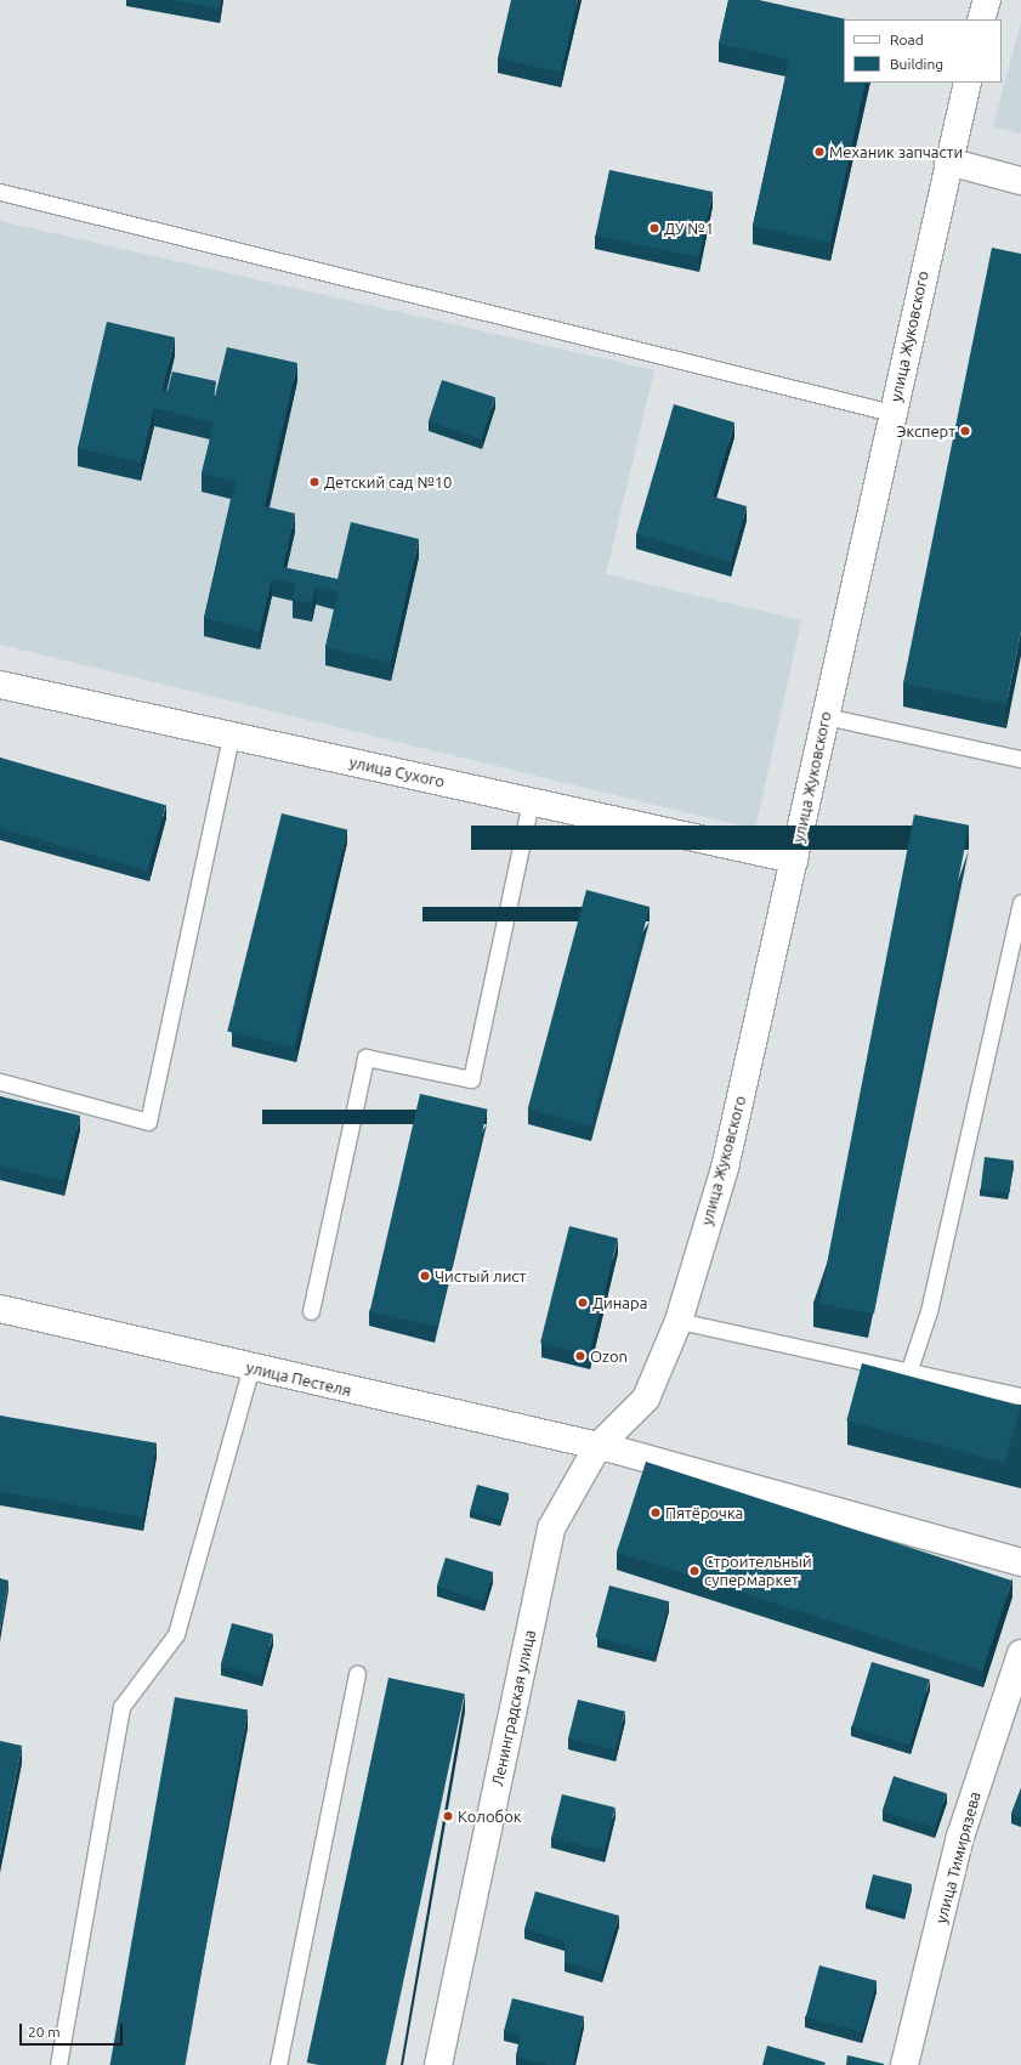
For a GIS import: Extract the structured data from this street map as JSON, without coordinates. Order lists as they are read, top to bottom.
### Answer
{
  "streets": {
    "street": [
      "улица Жуковского",
      "улица Сухого",
      "улица Пестеля",
      "Ленинградская улица",
      "улица Тимирязева"
    ]
  },
  "crossings": [
    ["улица Жуковского", "улица Сухого"],
    ["улица Жуковского", "улица Пестеля"],
    ["улица Жуковского", "Ленинградская улица"],
    ["улица Пестеля", "Ленинградская улица"]
  ],
  "places": [
    "Механик запчасти",
    "ДУ №1",
    "Эксперт",
    "Детский сад №10",
    "Чистый лист",
    "Динара",
    "Ozon",
    "Пятёрочка",
    "Строительный супермаркет",
    "Колобок"
  ],
  "legend": ["Road", "Building"],
  "scale_bar": "20 m"
}
